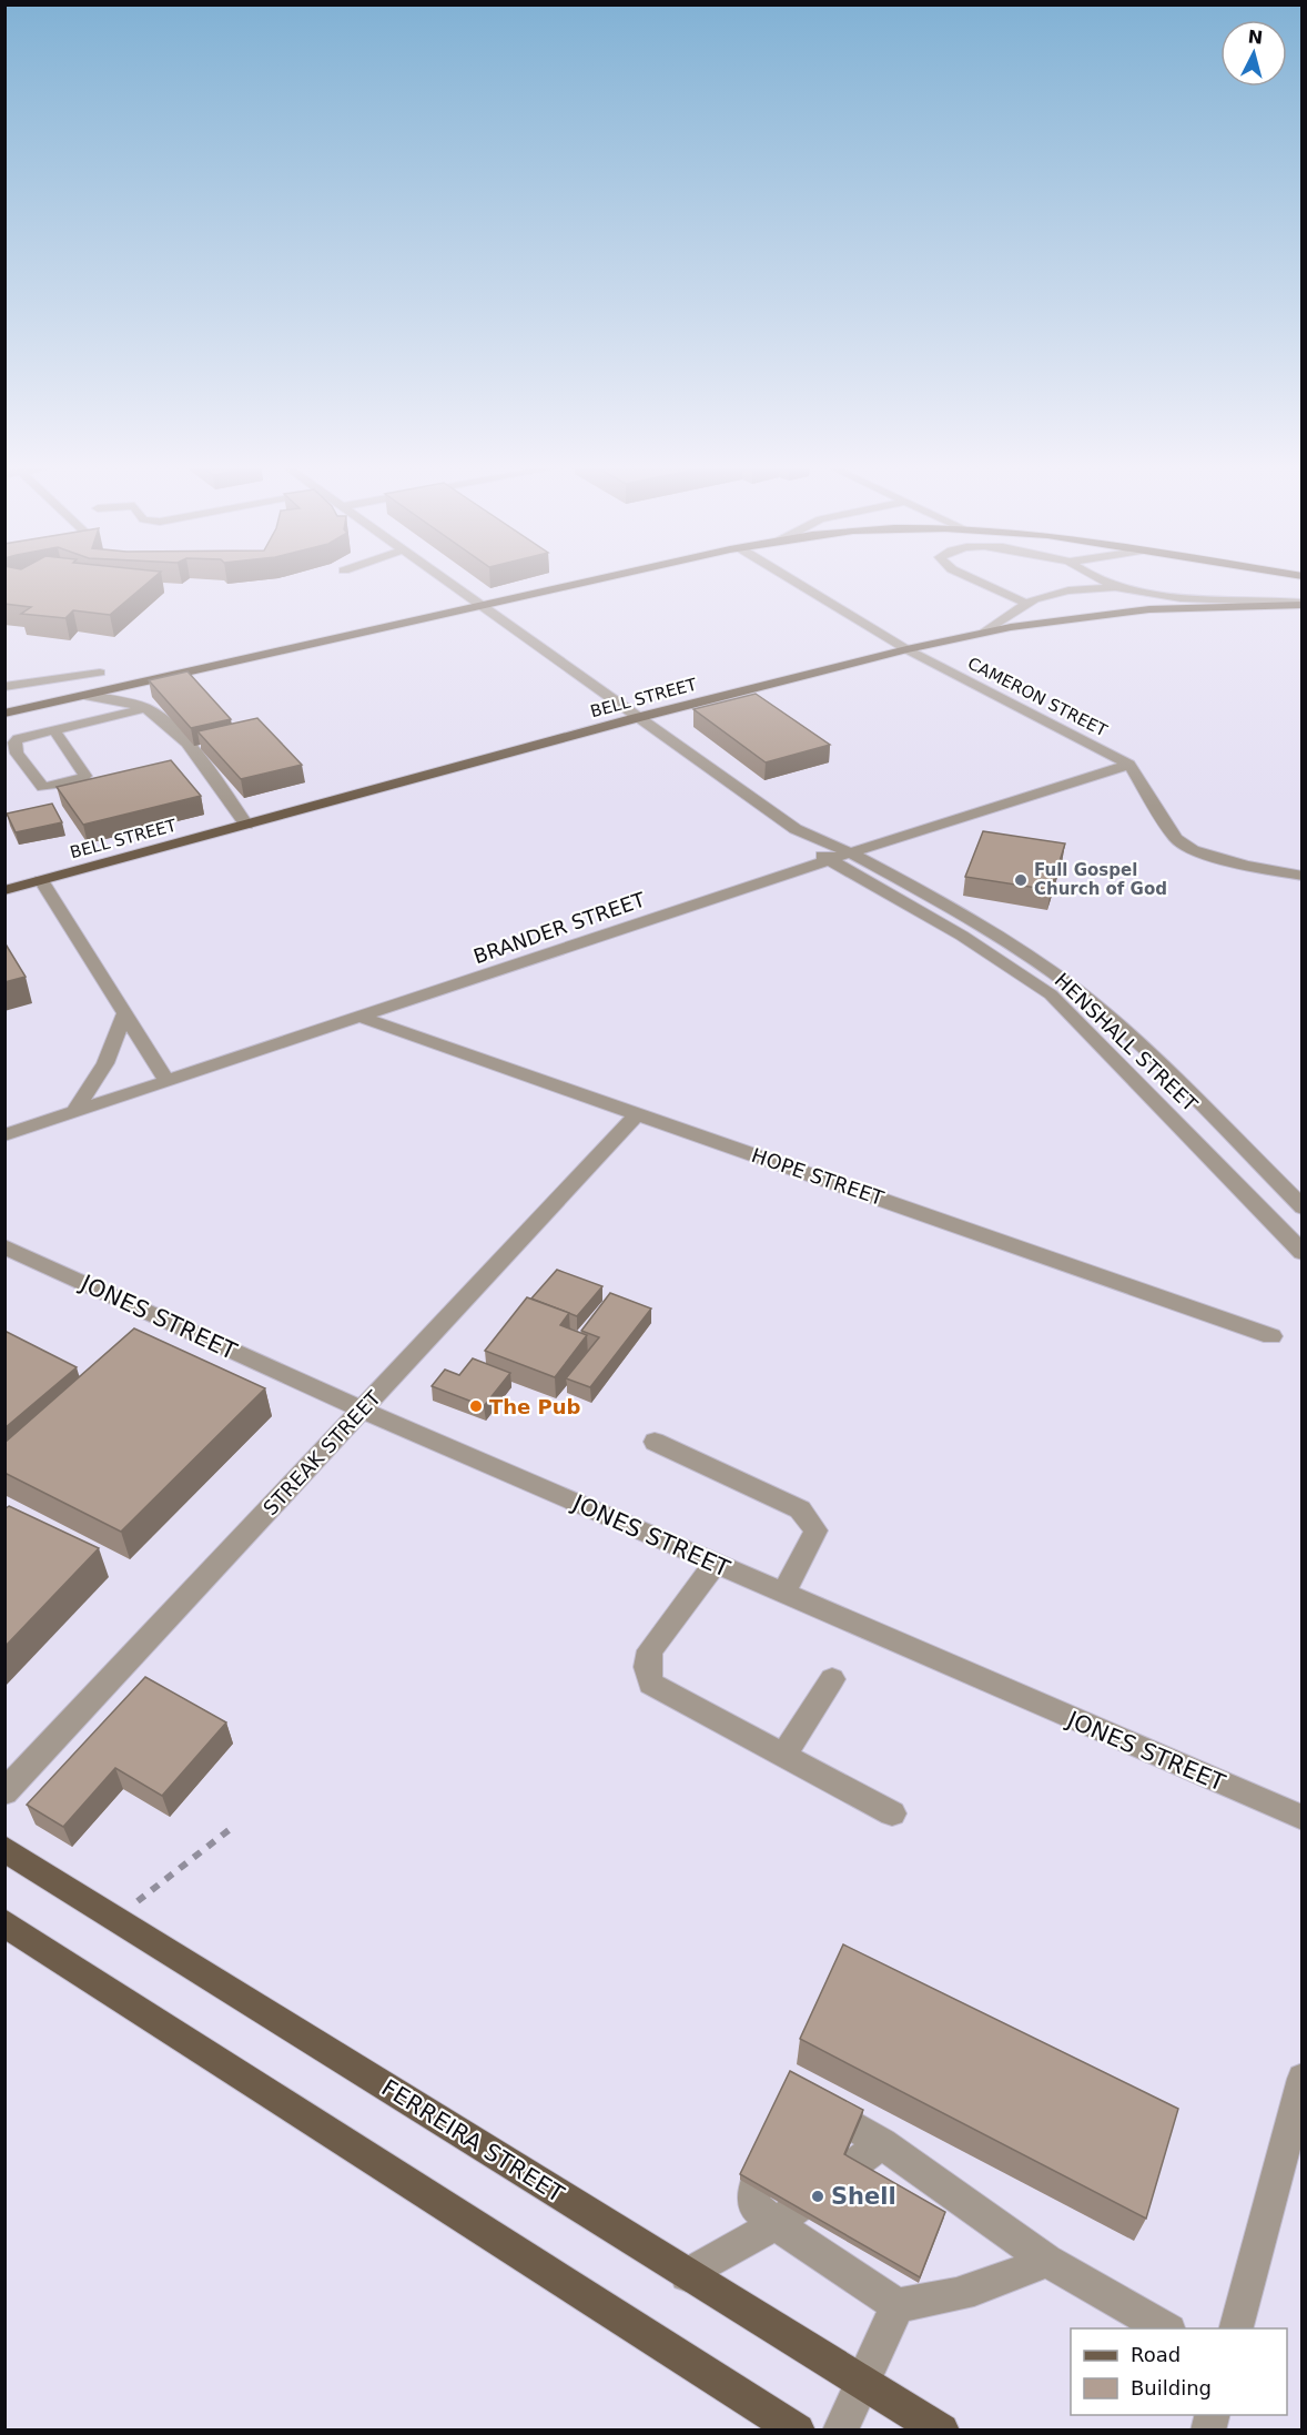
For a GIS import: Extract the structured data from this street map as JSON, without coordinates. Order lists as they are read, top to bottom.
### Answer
{
  "streets": {
    "main road": ["BELL STREET", "FERREIRA STREET"],
    "street": [
      "CAMERON STREET",
      "BRANDER STREET",
      "HENSHALL STREET",
      "HOPE STREET",
      "JONES STREET",
      "STREAK STREET"
    ]
  },
  "crossings": [
    ["CAMERON STREET", "BELL STREET"],
    ["CAMERON STREET", "BRANDER STREET"],
    ["BELL STREET", "HENSHALL STREET"],
    ["BRANDER STREET", "HENSHALL STREET"],
    ["BRANDER STREET", "HOPE STREET"],
    ["HOPE STREET", "STREAK STREET"],
    ["JONES STREET", "STREAK STREET"]
  ],
  "places": ["Full Gospel Church of God", "The Pub", "Shell"],
  "legend": ["Road", "Building"],
  "north": "top"
}
